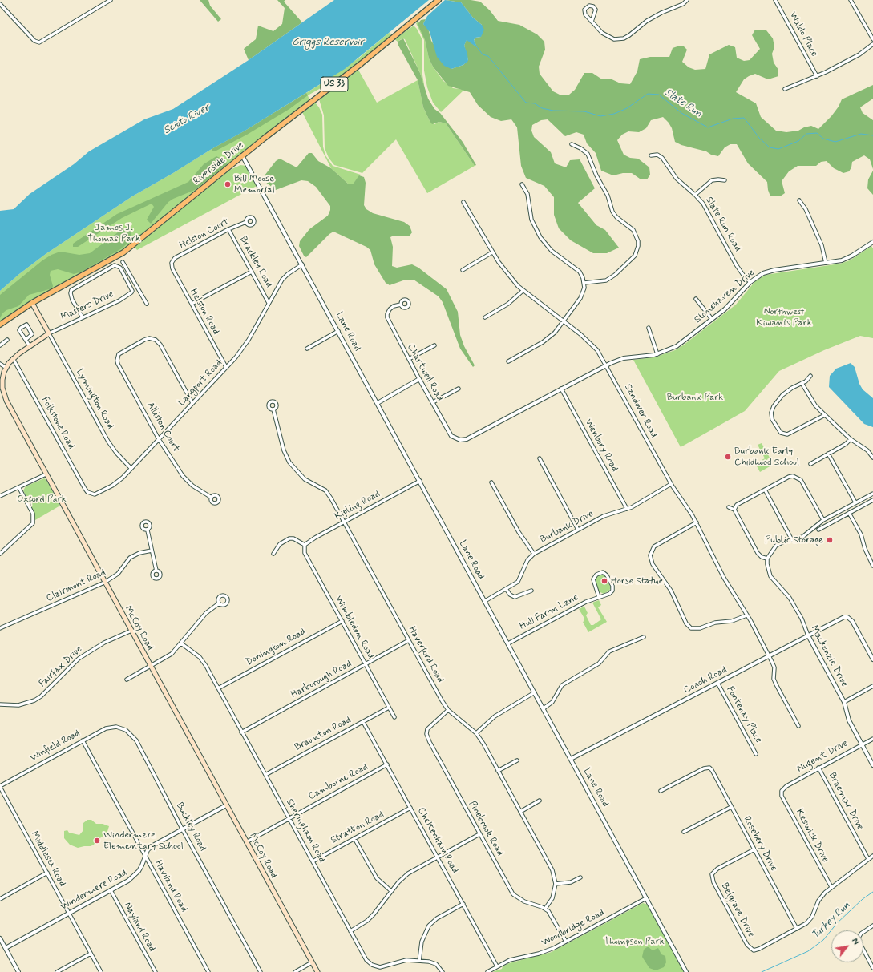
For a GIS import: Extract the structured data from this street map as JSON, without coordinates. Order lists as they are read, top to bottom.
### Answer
{
  "streets": {
    "main road": ["US 33", "Riverside Drive", "McCoy Road"],
    "street": [
      "Waldo Place",
      "Slate Run Road",
      "Helston Court",
      "Brackley Road",
      "Stonehaven Drive",
      "Masters Drive",
      "Helston Road",
      "Lane Road",
      "Chartwell Road",
      "Langport Road",
      "Lymington Road",
      "Sandover Road",
      "Folkstone Road",
      "Alliston Court",
      "Wenbury Road",
      "Kipling Road",
      "Burbank Drive",
      "Clairmont Road",
      "Hull Farm Lane",
      "Wimbledon Road",
      "Donington Road",
      "Haverford Road",
      "Mackenzie Drive",
      "Fairfax Drive",
      "Harborough Road",
      "Coach Road",
      "Fontenay Place",
      "Braunton Road",
      "Winfield Road",
      "Nugent Drive",
      "Camborne Road",
      "Braemar Drive",
      "Buckley Road",
      "Stratton Road",
      "Pinebrook Road",
      "Sheringham Road",
      "Keswick Drive",
      "Cheltenham Road",
      "Rosebery Drive",
      "Middlesex Road",
      "Haviland Road",
      "Windermere Road",
      "Belgrave Drive",
      "Nayland Road",
      "Woodbridge Road"
    ]
  },
  "crossings": [
    ["Riverside Drive", "Lane Road"],
    ["Slate Run Road", "Stonehaven Drive"],
    ["Helston Court", "Brackley Road"],
    ["Helston Court", "Helston Road"],
    ["Brackley Road", "Langport Road"],
    ["Stonehaven Drive", "Chartwell Road"],
    ["Stonehaven Drive", "Sandover Road"],
    ["Stonehaven Drive", "Wenbury Road"],
    ["Masters Drive", "Lymington Road"],
    ["Masters Drive", "McCoy Road"],
    ["Helston Road", "Langport Road"],
    ["Lane Road", "Langport Road"],
    ["Lane Road", "Kipling Road"],
    ["Lane Road", "Burbank Drive"],
    ["Lane Road", "Hull Farm Lane"],
    ["Lane Road", "Coach Road"],
    ["Lane Road", "Woodbridge Road"],
    ["Langport Road", "Lymington Road"],
    ["Langport Road", "Folkstone Road"],
    ["Langport Road", "Alliston Court"],
    ["Lymington Road", "McCoy Road"],
    ["Sandover Road", "Burbank Drive"],
    ["Sandover Road", "Coach Road"],
    ["Folkstone Road", "McCoy Road"],
    ["Wenbury Road", "Burbank Drive"],
    ["Kipling Road", "Wimbledon Road"],
    ["Kipling Road", "Haverford Road"],
    ["Clairmont Road", "McCoy Road"],
    ["Wimbledon Road", "Donington Road"],
    ["Wimbledon Road", "Harborough Road"],
    ["Wimbledon Road", "Braunton Road"],
    ["McCoy Road", "Fairfax Drive"],
    ["McCoy Road", "Camborne Road"],
    ["McCoy Road", "Windermere Road"],
    ["Donington Road", "Sheringham Road"],
    ["Haverford Road", "Harborough Road"],
    ["Haverford Road", "Pinebrook Road"],
    ["Mackenzie Drive", "Coach Road"],
    ["Mackenzie Drive", "Nugent Drive"],
    ["Harborough Road", "Sheringham Road"],
    ["Coach Road", "Fontenay Place"],
    ["Braunton Road", "Sheringham Road"],
    ["Braunton Road", "Cheltenham Road"],
    ["Winfield Road", "Buckley Road"],
    ["Winfield Road", "Middlesex Road"],
    ["Winfield Road", "Haviland Road"],
    ["Nugent Drive", "Braemar Drive"],
    ["Nugent Drive", "Keswick Drive"],
    ["Camborne Road", "Sheringham Road"],
    ["Camborne Road", "Cheltenham Road"],
    ["Buckley Road", "Windermere Road"],
    ["Stratton Road", "Sheringham Road"],
    ["Stratton Road", "Cheltenham Road"],
    ["Cheltenham Road", "Woodbridge Road"],
    ["Rosebery Drive", "Belgrave Drive"],
    ["Middlesex Road", "Windermere Road"],
    ["Haviland Road", "Windermere Road"],
    ["Windermere Road", "Nayland Road"]
  ],
  "water": [
    "Griggs Reservoir",
    "Slate Run",
    "Scioto River",
    "Turkey Run"
  ],
  "parks": [
    "James J. Thomas Park",
    "Northwest Kiwanis Park",
    "Burbank Park",
    "Oxford Park",
    "Thompson Park"
  ],
  "places": [
    "Bill Moose Memorial",
    "Burbank Early Childhood School",
    "Public Storage",
    "Horse Statue",
    "Windermere Elementary School"
  ],
  "north": "top right"
}
